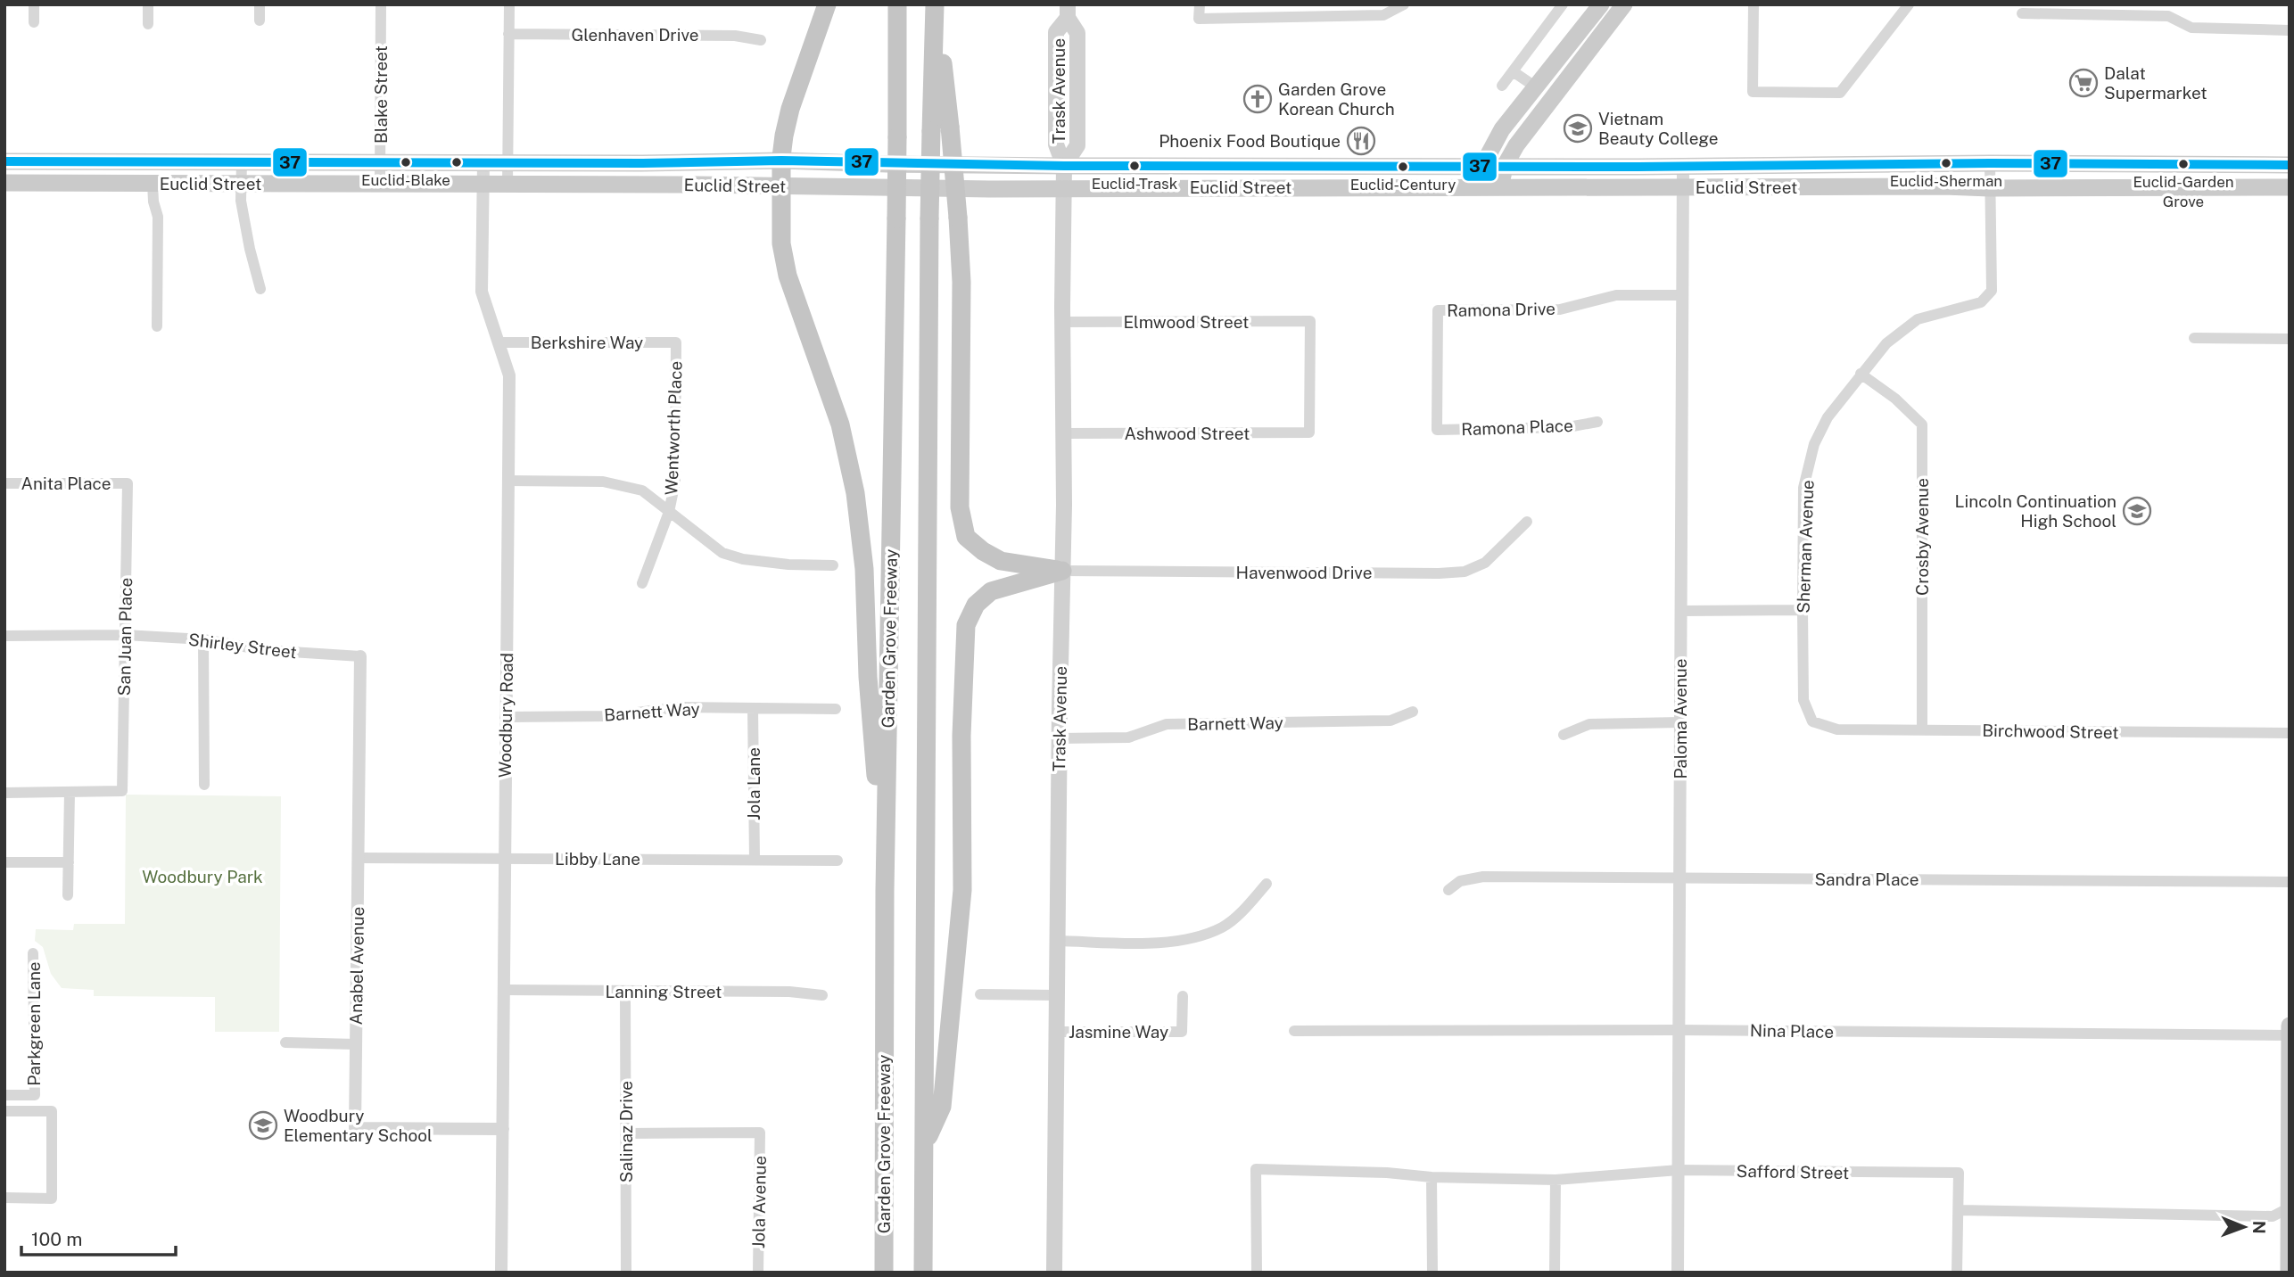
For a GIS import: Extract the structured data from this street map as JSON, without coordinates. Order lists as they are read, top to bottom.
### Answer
{
  "streets": {
    "highway": ["Garden Grove Freeway"],
    "main road": ["Trask Avenue", "Euclid Street"],
    "street": [
      "Glenhaven Drive",
      "Blake Street",
      "Ramona Drive",
      "Elmwood Street",
      "Berkshire Way",
      "Ramona Place",
      "Wentworth Place",
      "Ashwood Street",
      "Anita Place",
      "Crosby Avenue",
      "Sherman Avenue",
      "Havenwood Drive",
      "San Juan Place",
      "Shirley Street",
      "Barnett Way",
      "Woodbury Road",
      "Paloma Avenue",
      "Birchwood Street",
      "Jola Lane",
      "Libby Lane",
      "Sandra Place",
      "Anabel Avenue",
      "Lanning Street",
      "Parkgreen Lane",
      "Nina Place",
      "Jasmine Way",
      "Salinaz Drive",
      "Safford Street",
      "Jola Avenue"
    ]
  },
  "crossings": [
    ["Trask Avenue", "Euclid Street"],
    ["Trask Avenue", "Elmwood Street"],
    ["Trask Avenue", "Ashwood Street"],
    ["Trask Avenue", "Havenwood Drive"],
    ["Trask Avenue", "Barnett Way"],
    ["Trask Avenue", "Jasmine Way"],
    ["Blake Street", "Euclid Street"],
    ["Euclid Street", "Sherman Avenue"],
    ["Euclid Street", "Woodbury Road"],
    ["Euclid Street", "Paloma Avenue"],
    ["Ramona Drive", "Ramona Place"],
    ["Ramona Drive", "Paloma Avenue"],
    ["Elmwood Street", "Ashwood Street"],
    ["Berkshire Way", "Wentworth Place"],
    ["Berkshire Way", "Woodbury Road"],
    ["Anita Place", "San Juan Place"],
    ["Crosby Avenue", "Sherman Avenue"],
    ["Crosby Avenue", "Birchwood Street"],
    ["Sherman Avenue", "Birchwood Street"],
    ["San Juan Place", "Shirley Street"],
    ["Shirley Street", "Anabel Avenue"],
    ["Barnett Way", "Woodbury Road"],
    ["Barnett Way", "Jola Lane"],
    ["Woodbury Road", "Libby Lane"],
    ["Woodbury Road", "Anabel Avenue"],
    ["Woodbury Road", "Lanning Street"],
    ["Paloma Avenue", "Sandra Place"],
    ["Paloma Avenue", "Nina Place"],
    ["Paloma Avenue", "Safford Street"],
    ["Jola Lane", "Libby Lane"],
    ["Libby Lane", "Anabel Avenue"],
    ["Lanning Street", "Salinaz Drive"],
    ["Salinaz Drive", "Jola Avenue"]
  ],
  "parks": ["Woodbury Park"],
  "places": {
    "supermarket": ["Dalat Supermarket"],
    "church": ["Garden Grove Korean Church"],
    "school or university": ["Vietnam Beauty College", "Lincoln Continuation High School", "Woodbury Elementary School"],
    "restaurant": ["Phoenix Food Boutique"],
    "other": [
      "Euclid-Blake",
      "Euclid-Sherman",
      "Euclid-Garden Grove",
      "Euclid-Trask",
      "Euclid-Century"
    ]
  },
  "lines": ["transit line 37"],
  "scale_bar": "100 m",
  "north": "right"
}
